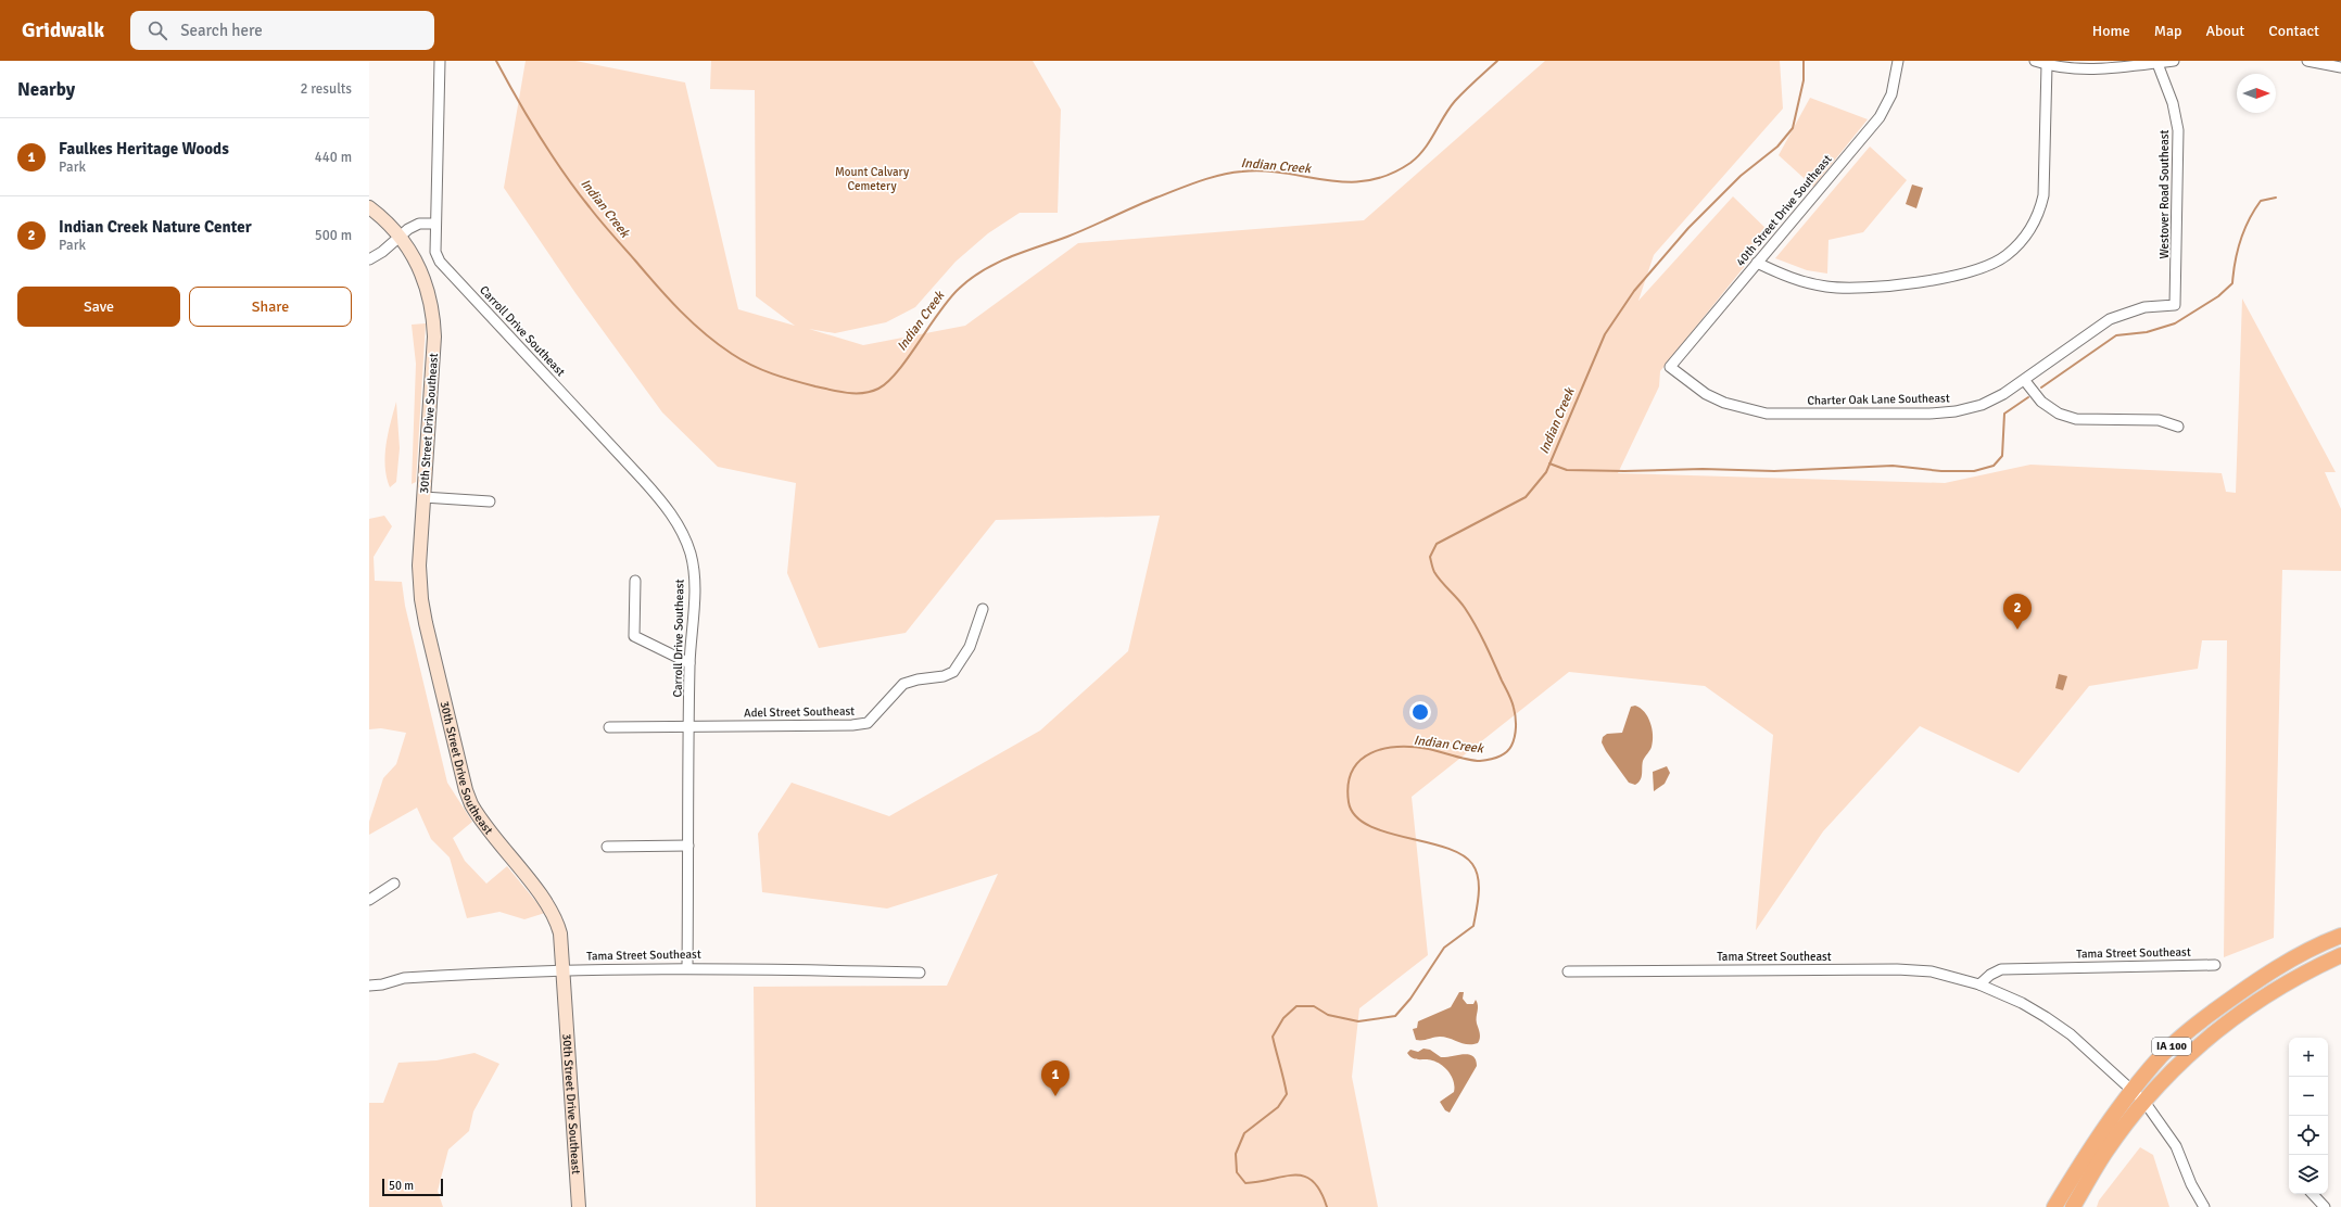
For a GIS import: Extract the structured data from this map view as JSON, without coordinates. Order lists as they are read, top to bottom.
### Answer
{
  "streets": {
    "highway": ["IA 100"],
    "main road": ["30th Street Drive Southeast"],
    "street": [
      "Westover Road Southeast",
      "40th Street Drive Southeast",
      "Carroll Drive Southeast",
      "Charter Oak Lane Southeast",
      "Adel Street Southeast",
      "Tama Street Southeast"
    ]
  },
  "crossings": [
    ["Westover Road Southeast", "Charter Oak Lane Southeast"],
    ["40th Street Drive Southeast", "Charter Oak Lane Southeast"],
    ["Carroll Drive Southeast", "Adel Street Southeast"],
    ["Carroll Drive Southeast", "Tama Street Southeast"],
    ["30th Street Drive Southeast", "Tama Street Southeast"],
    ["Tama Street Southeast", "IA 100"]
  ],
  "water": ["Indian Creek"],
  "parks": ["Mount Calvary Cemetery"],
  "scale_bar": "50 m",
  "north": "right",
  "page": {
    "header": "Gridwalk",
    "search": "Search here",
    "nav": [
      "Home",
      "Map",
      "About",
      "Contact"
    ],
    "heading": ["Nearby", "2 results"],
    "list": [
      {
        "mark": "1",
        "name": "Faulkes Heritage Woods",
        "note": "Park",
        "value": "440 m"
      },
      {
        "mark": "2",
        "name": "Indian Creek Nature Center",
        "note": "Park",
        "value": "500 m"
      }
    ],
    "buttons": ["Save", "Share"],
    "pins": ["2", "1"],
    "map_buttons": ["+", "−"],
    "scale": "50 m"
  }
}
